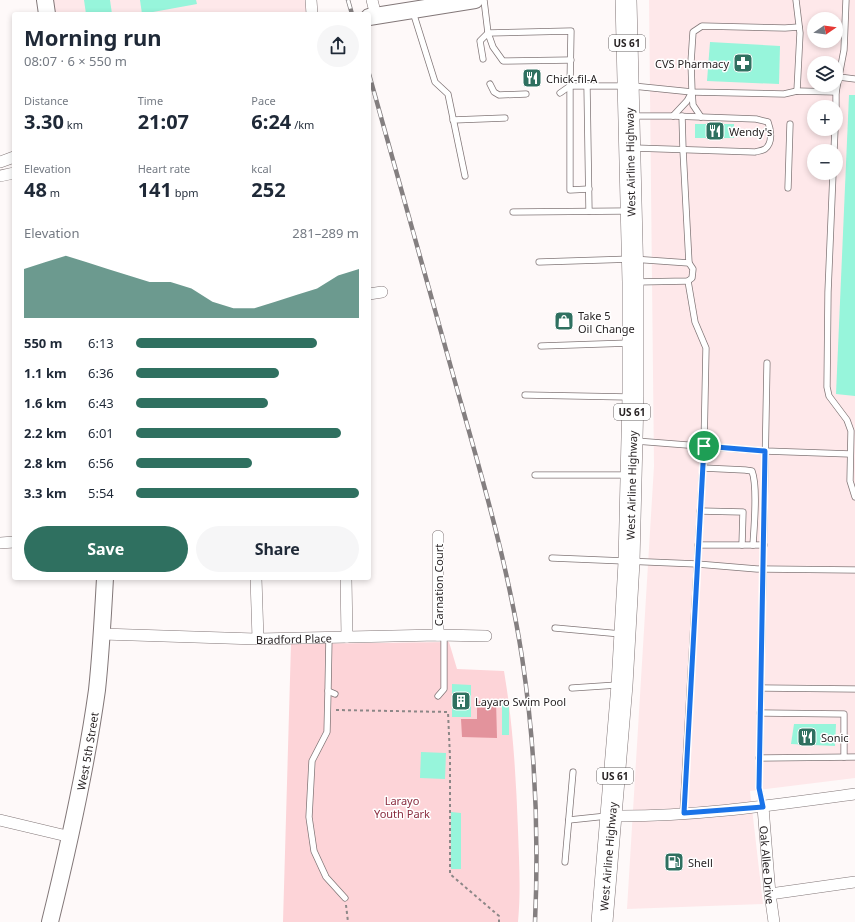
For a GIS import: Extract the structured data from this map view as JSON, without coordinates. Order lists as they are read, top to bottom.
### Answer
{
  "streets": {
    "highway": ["US 61", "West Airline Highway"],
    "main road": ["West 5th Street"],
    "street": ["Carnation Court", "Bradford Place", "Oak Allee Drive"]
  },
  "crossings": [
    ["Carnation Court", "Bradford Place"],
    ["Bradford Place", "West 5th Street"]
  ],
  "parks": ["Larayo Youth Park"],
  "places": {
    "pharmacy": ["CVS Pharmacy"],
    "restaurant": ["Chick-fil-A", "Wendy's", "Sonic"],
    "shop": ["Take 5 Oil Change"],
    "building": ["Layaro Swim Pool"],
    "fuel station": ["Shell"]
  },
  "north": "right",
  "page": {
    "map_buttons": ["+", "−"],
    "heading": ["Morning run", "08:07 · 6 × 550 m"],
    "stats": [
      ["Distance", "3.30 km"],
      ["Time", "21:07"],
      ["Pace", "6:24 /km"],
      ["Elevation", "48 m"],
      ["Heart rate", "141 bpm"],
      ["kcal", "252"]
    ],
    "chart": ["Elevation", "281–289 m"],
    "list": [
      {
        "name": "550 m",
        "note": "6:13"
      },
      {
        "name": "1.1 km",
        "note": "6:36"
      },
      {
        "name": "1.6 km",
        "note": "6:43"
      },
      {
        "name": "2.2 km",
        "note": "6:01"
      },
      {
        "name": "2.8 km",
        "note": "6:56"
      },
      {
        "name": "3.3 km",
        "note": "5:54"
      }
    ],
    "buttons": ["Save", "Share"]
  }
}
